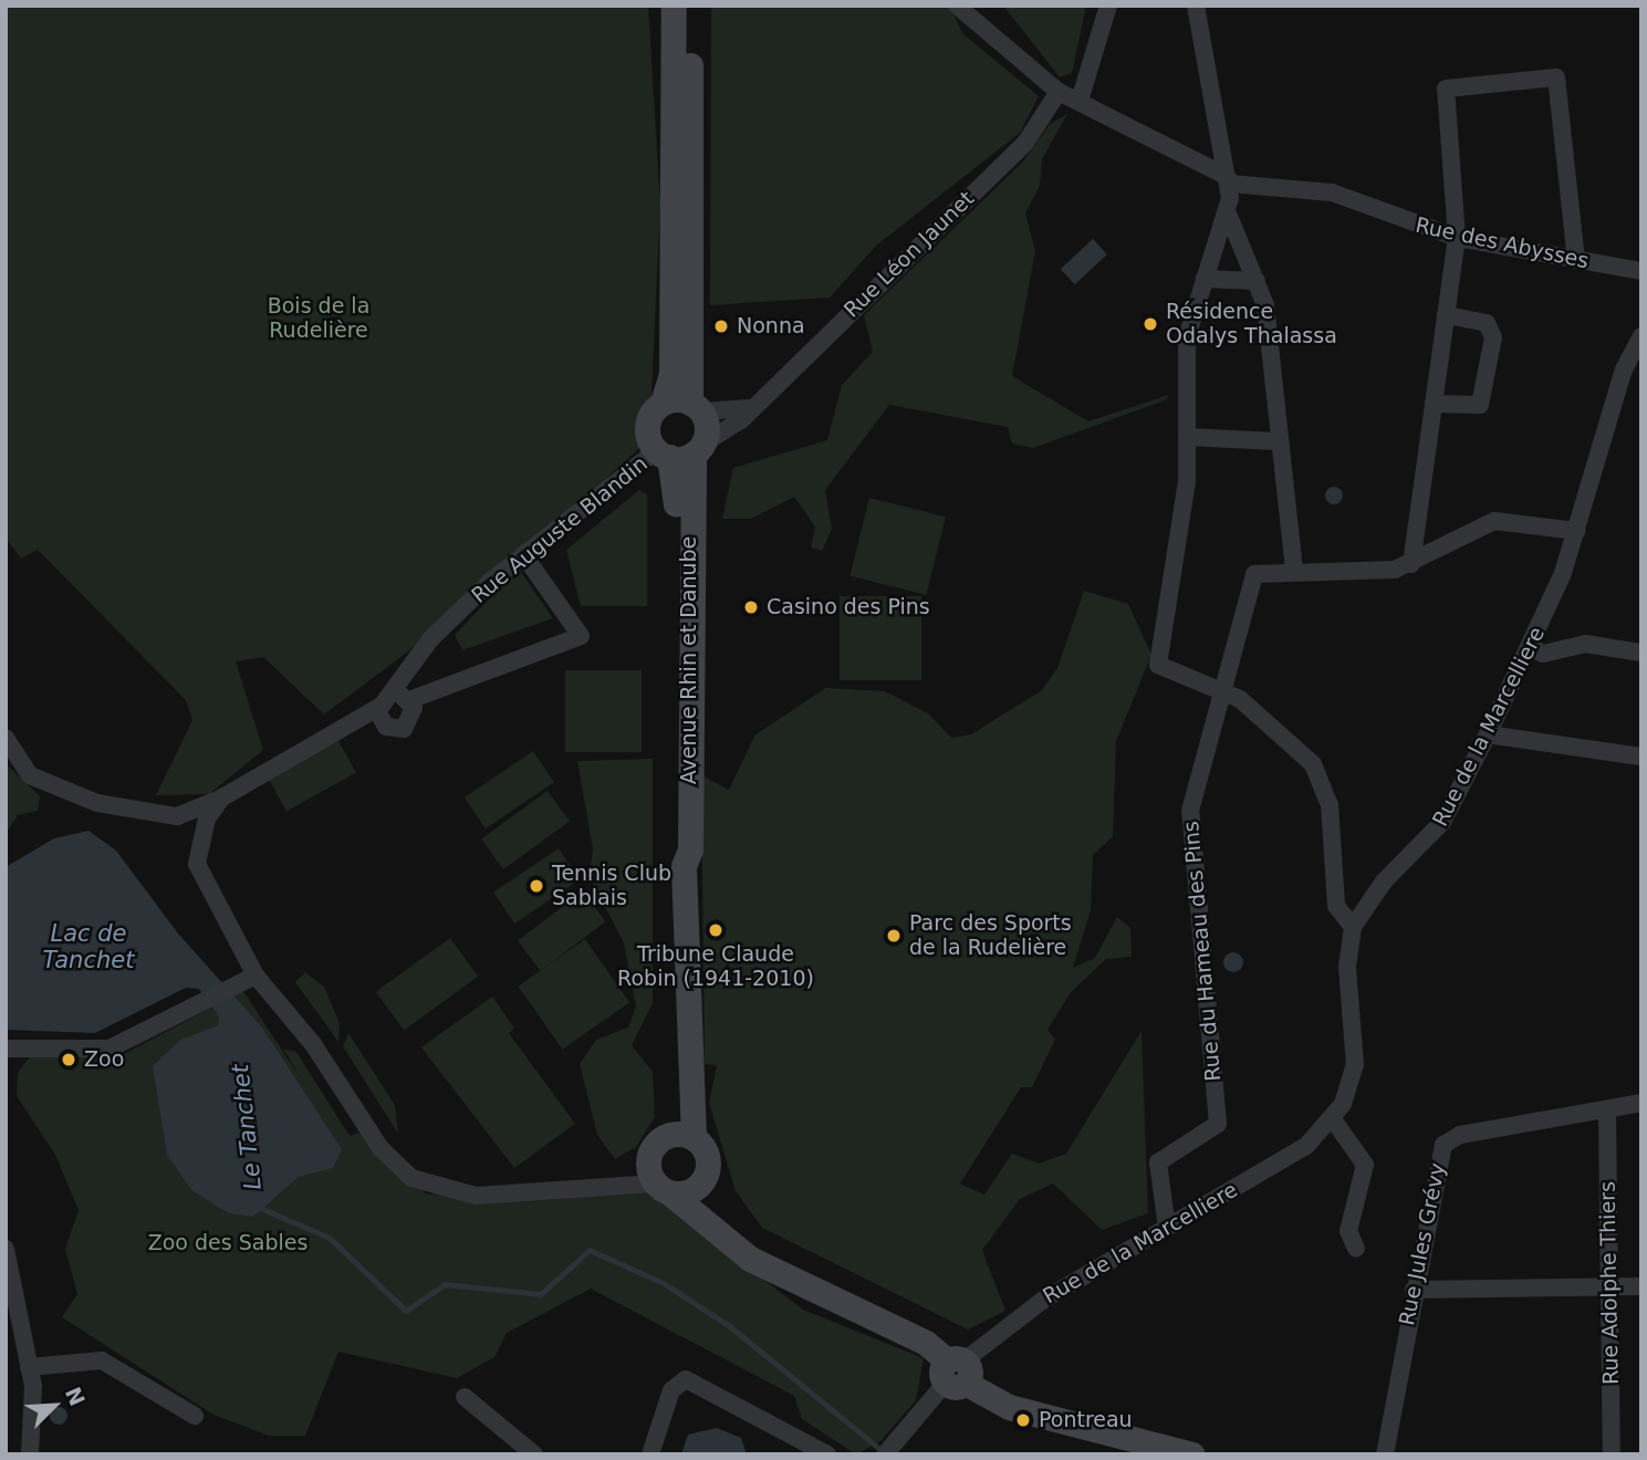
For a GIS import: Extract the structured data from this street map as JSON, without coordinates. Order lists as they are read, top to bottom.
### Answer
{
  "streets": {
    "street": [
      "Rue des Abysses",
      "Rue Léon Jaunet",
      "Rue Auguste Blandin",
      "Avenue Rhin et Danube",
      "Rue de la Marcelliere",
      "Rue du Hameau des Pins",
      "Rue Jules Grévy",
      "Rue Adolphe Thiers"
    ]
  },
  "crossings": [
    ["Rue des Abysses", "Rue Léon Jaunet"],
    ["Rue Léon Jaunet", "Rue Auguste Blandin"],
    ["Rue Léon Jaunet", "Avenue Rhin et Danube"],
    ["Rue Auguste Blandin", "Avenue Rhin et Danube"],
    ["Rue de la Marcelliere", "Rue du Hameau des Pins"],
    ["Rue Jules Grévy", "Rue Adolphe Thiers"]
  ],
  "water": ["Lac de Tanchet", "Le Tanchet"],
  "parks": ["Bois de la Rudelière", "Zoo des Sables"],
  "places": [
    "Résidence Odalys Thalassa",
    "Nonna",
    "Casino des Pins",
    "Tennis Club Sablais",
    "Tribune Claude Robin (1941-2010)",
    "Parc des Sports de la Rudelière",
    "Zoo",
    "Pontreau"
  ],
  "north": "top right"
}
